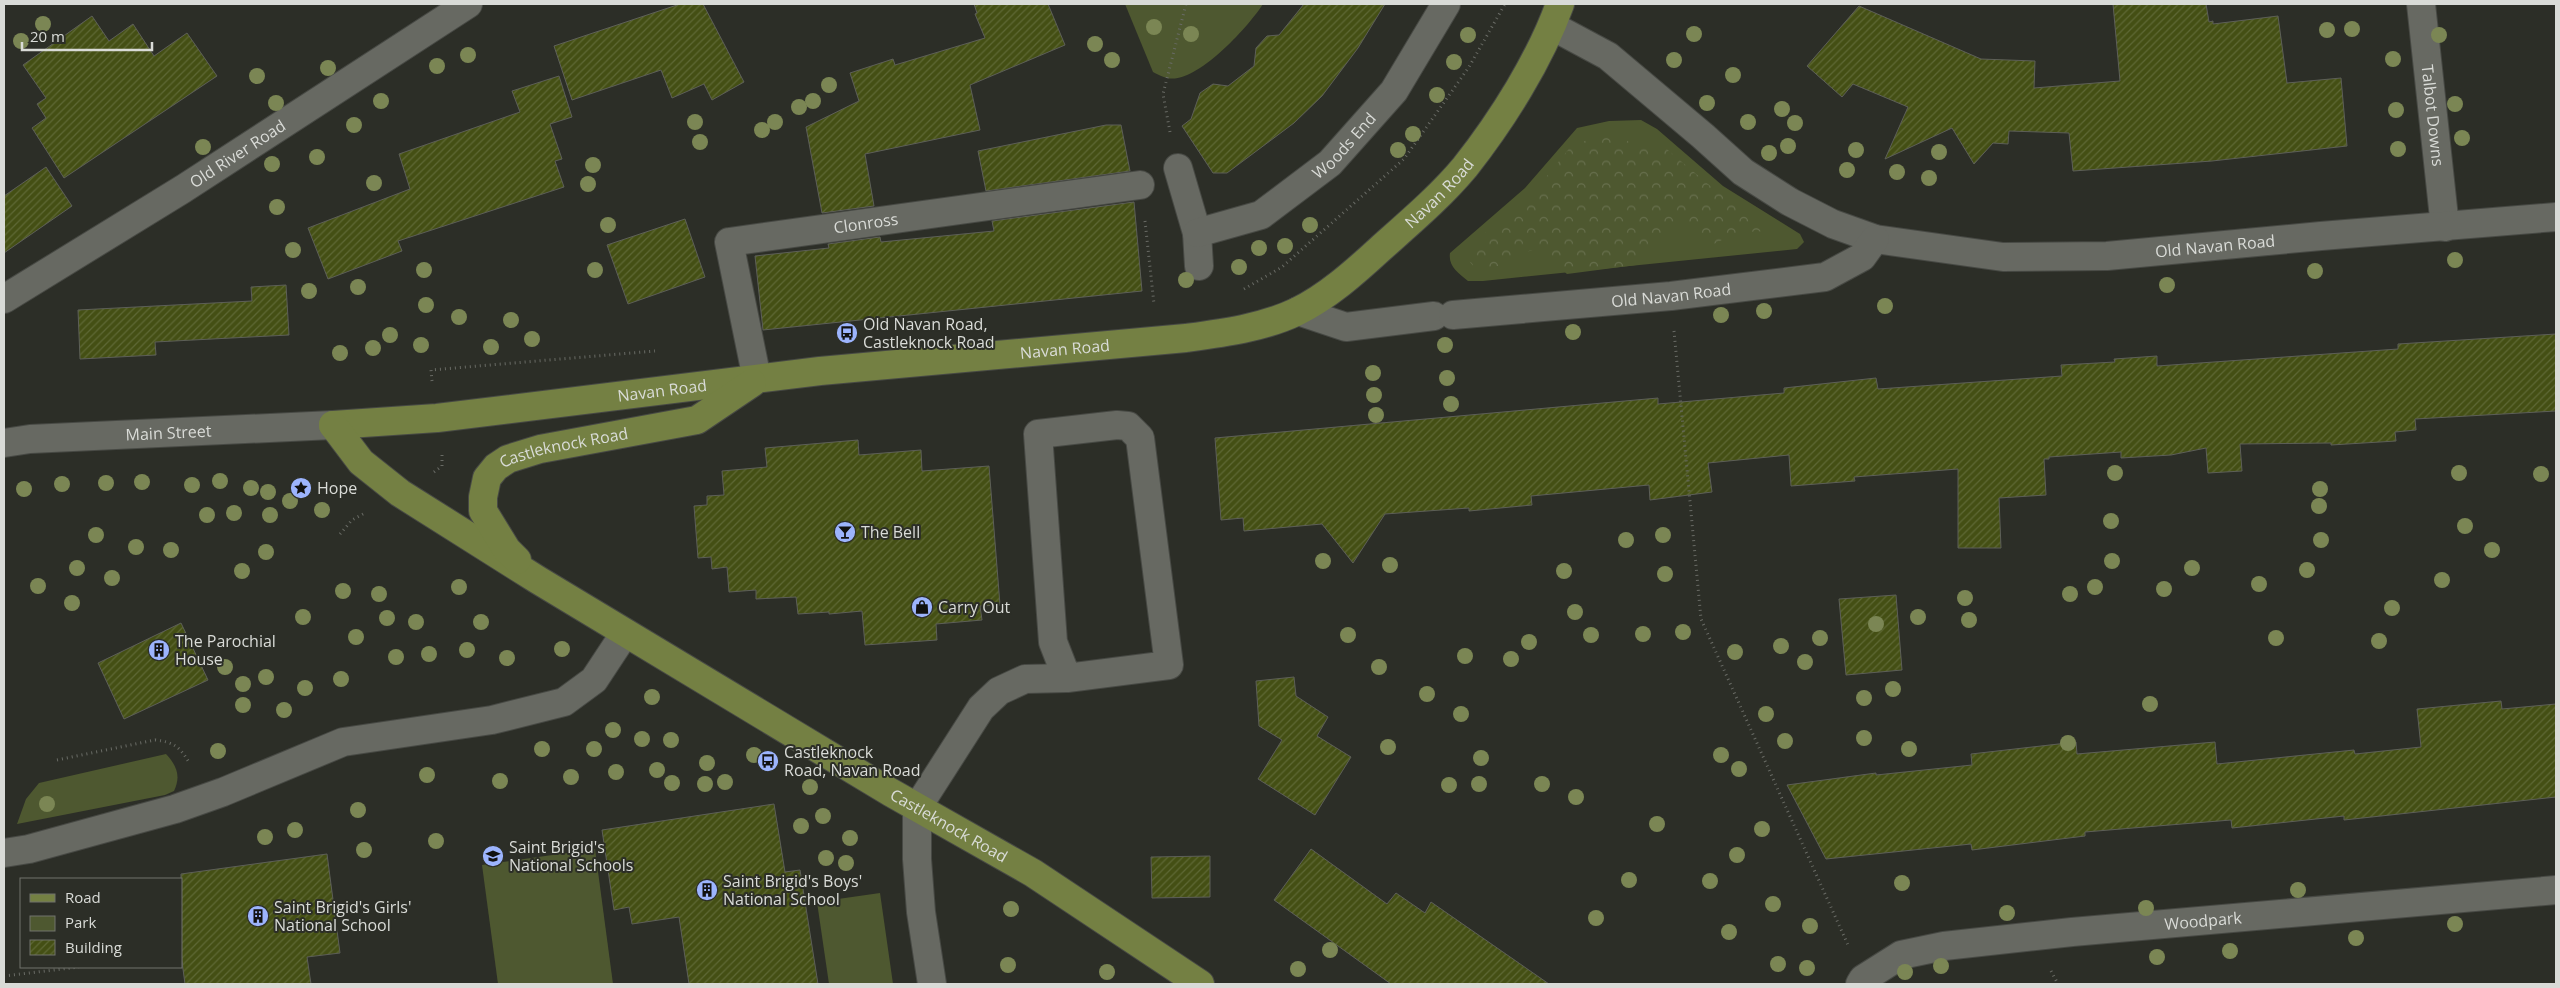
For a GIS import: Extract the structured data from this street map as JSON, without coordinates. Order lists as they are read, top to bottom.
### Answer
{
  "streets": {
    "main road": ["Navan Road", "Castleknock Road"],
    "street": [
      "Talbot Downs",
      "Woods End",
      "Old River Road",
      "Clonross",
      "Old Navan Road",
      "Main Street",
      "Woodpark"
    ]
  },
  "crossings": [
    ["Talbot Downs", "Old Navan Road"],
    ["Navan Road", "Clonross"],
    ["Navan Road", "Old Navan Road"],
    ["Navan Road", "Main Street"],
    ["Navan Road", "Castleknock Road"],
    ["Clonross", "Castleknock Road"],
    ["Main Street", "Castleknock Road"]
  ],
  "places": {
    "bus stop": ["Old Navan Road, Castleknock Road", "Castleknock Road, Navan Road"],
    "place": ["Hope"],
    "bar": ["The Bell"],
    "shop": ["Carry Out"],
    "building": ["The Parochial House", "Saint Brigid's Boys' National School", "Saint Brigid's Girls' National School"],
    "school or university": ["Saint Brigid's National Schools"]
  },
  "legend": ["Road", "Park", "Building"],
  "scale_bar": "20 m"
}
